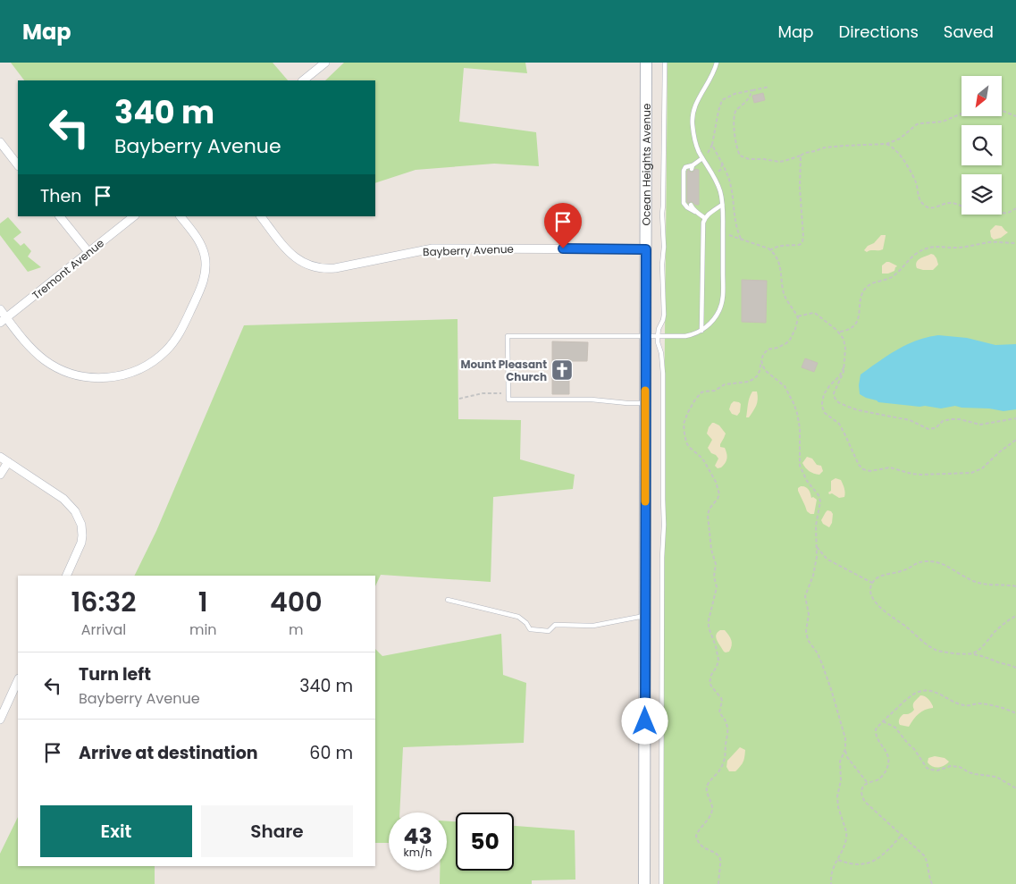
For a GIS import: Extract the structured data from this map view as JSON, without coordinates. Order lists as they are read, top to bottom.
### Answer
{
  "streets": {
    "main road": ["Ocean Heights Avenue"],
    "street": ["Bayberry Avenue", "Tremont Avenue"]
  },
  "crossings": [
    ["Ocean Heights Avenue", "Bayberry Avenue"]
  ],
  "places": {
    "church": ["Mount Pleasant Church"]
  },
  "north": "bottom left",
  "page": {
    "header": "Map",
    "nav": ["Map", "Directions", "Saved"],
    "turn": ["340 m", "Bayberry Avenue"],
    "then": "Then",
    "eta": [
      "16:32",
      "Arrival",
      "1",
      "min",
      "400",
      "m"
    ],
    "list": [
      {
        "name": "Turn left",
        "note": "Bayberry Avenue",
        "value": "340 m"
      },
      {
        "name": "Arrive at destination",
        "value": "60 m"
      }
    ],
    "buttons": ["Exit", "Share"],
    "speed": "43 km/h",
    "limit": "50"
  }
}
